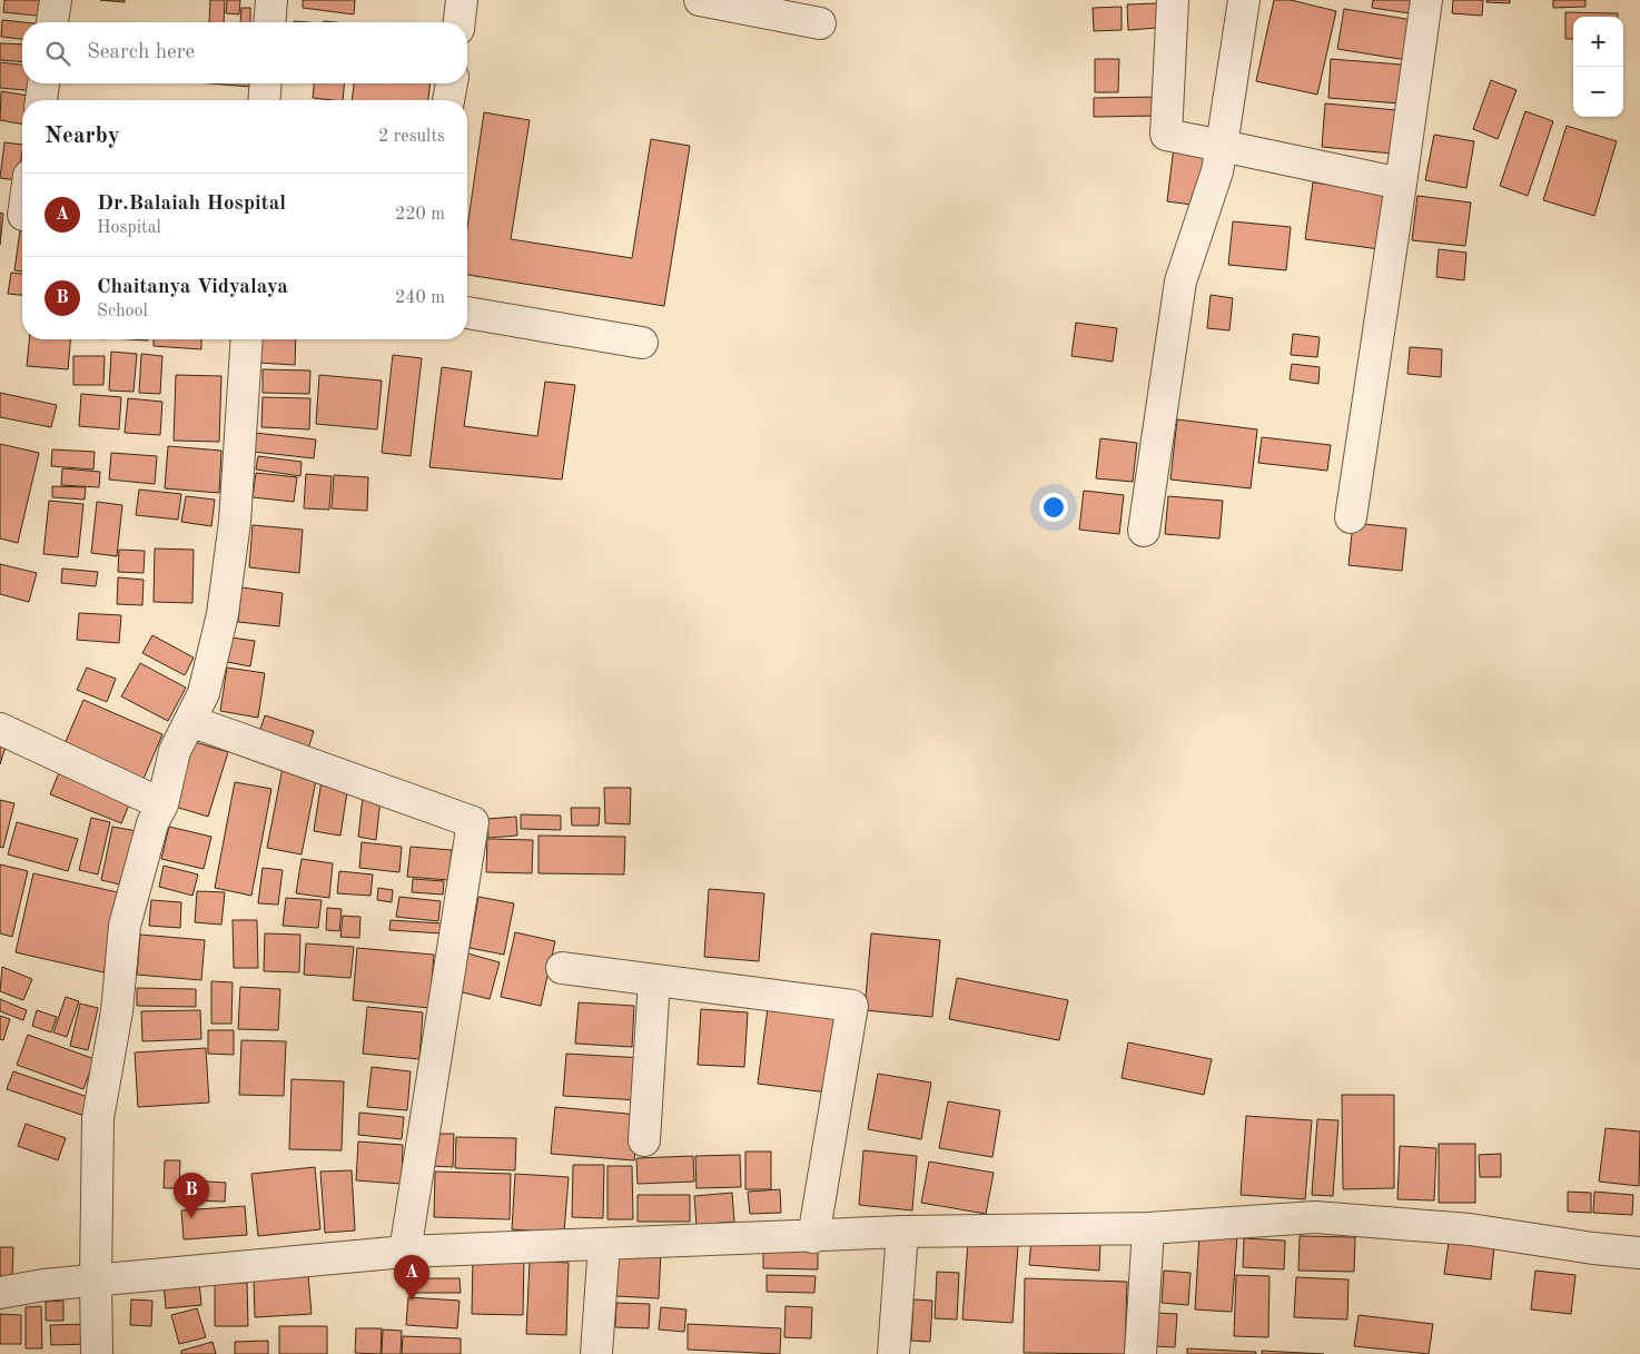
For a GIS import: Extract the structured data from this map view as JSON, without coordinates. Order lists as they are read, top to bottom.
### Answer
{
  "page": {
    "map_buttons": ["+", "−"],
    "search": "Search here",
    "heading": ["Nearby", "2 results"],
    "list": [
      {
        "mark": "A",
        "name": "Dr.Balaiah Hospital",
        "note": "Hospital",
        "value": "220 m"
      },
      {
        "mark": "B",
        "name": "Chaitanya Vidyalaya",
        "note": "School",
        "value": "240 m"
      }
    ],
    "pins": ["B", "A"]
  }
}
